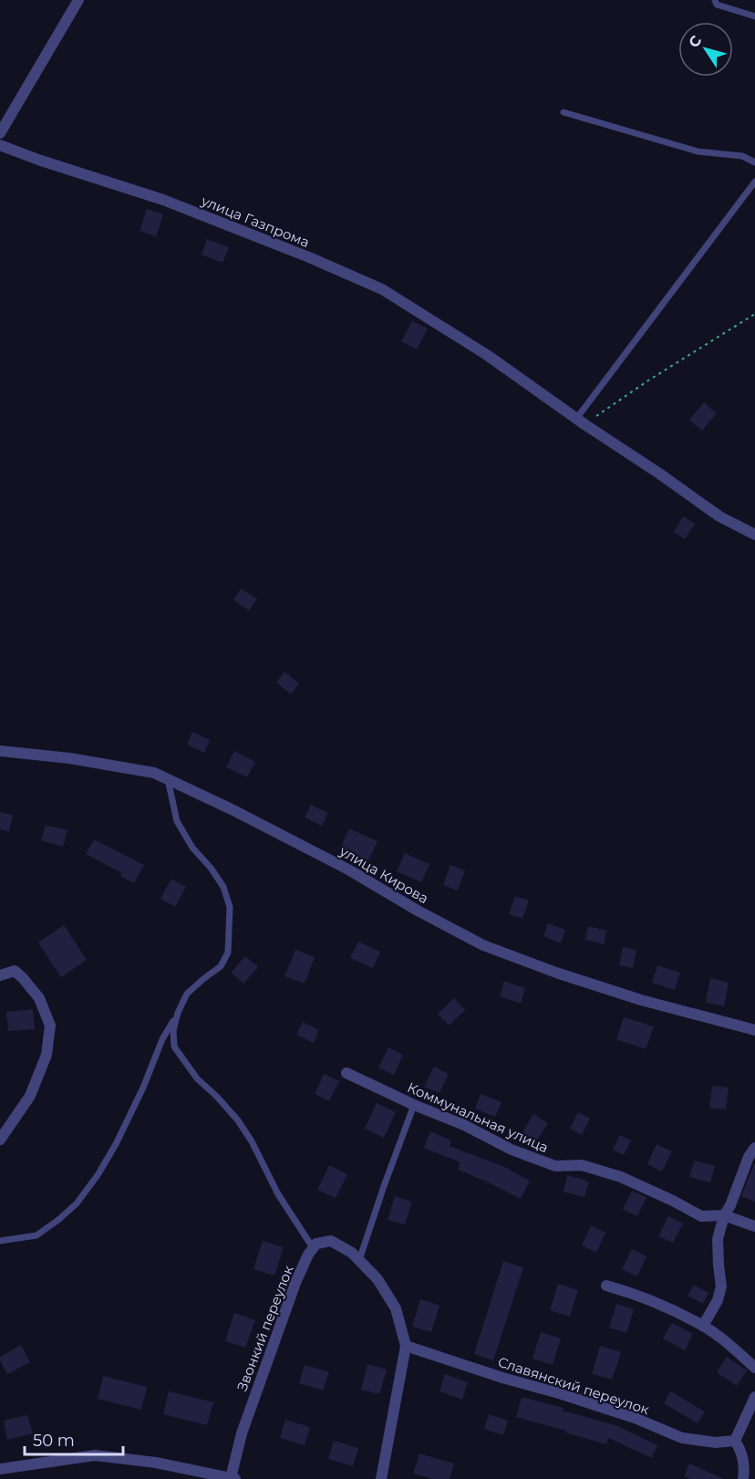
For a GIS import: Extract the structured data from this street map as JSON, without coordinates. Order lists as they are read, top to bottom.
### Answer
{
  "streets": {
    "street": [
      "улица Газпрома",
      "улица Кирова",
      "Коммунальная улица",
      "Звонкий переулок",
      "Славянский переулок"
    ]
  },
  "scale_bar": "50 m",
  "north": "top left"
}
